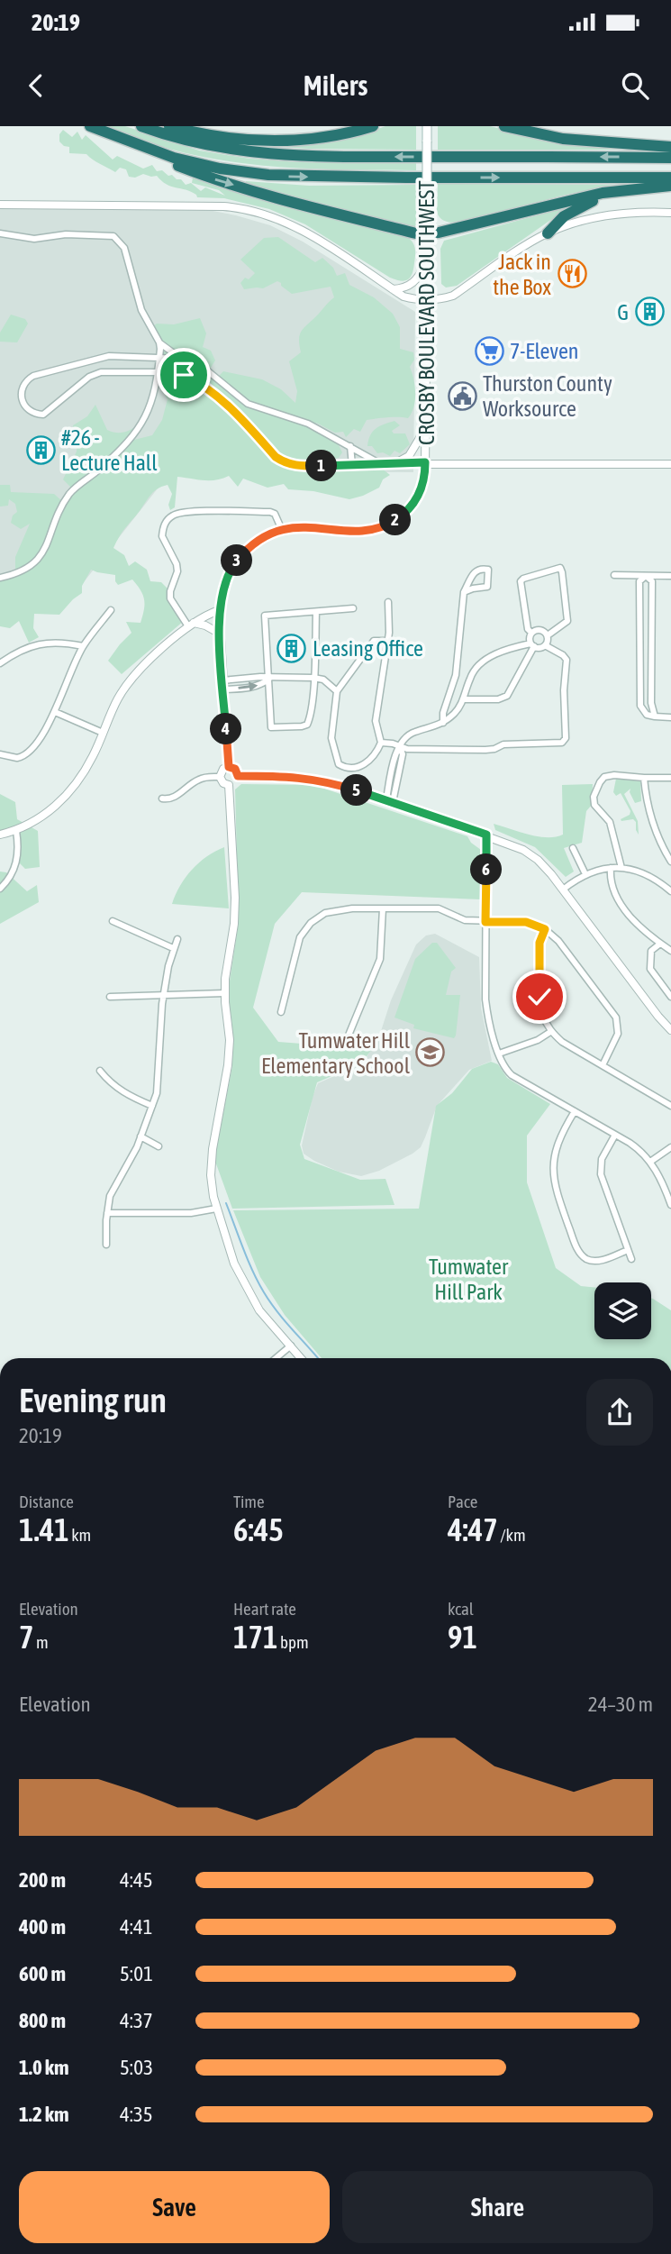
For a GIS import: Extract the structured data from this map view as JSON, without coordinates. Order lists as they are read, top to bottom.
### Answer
{
  "streets": {
    "main road": ["CROSBY BOULEVARD SOUTHWEST"]
  },
  "parks": ["Tumwater Hill Park"],
  "places": {
    "restaurant": ["Jack in the Box"],
    "building": ["G", "#26 - Lecture Hall", "Leasing Office"],
    "supermarket": ["7-Eleven"],
    "public building": ["Thurston County Worksource"],
    "school or university": ["Tumwater Hill Elementary School"]
  },
  "page": {
    "status": "20:19",
    "header": "Milers",
    "pins": [
      "1",
      "2",
      "3",
      "4",
      "5",
      "6"
    ],
    "heading": ["Evening run", "20:19"],
    "stats": [
      ["Distance", "1.41 km"],
      ["Time", "6:45"],
      ["Pace", "4:47 /km"],
      ["Elevation", "7 m"],
      ["Heart rate", "171 bpm"],
      ["kcal", "91"]
    ],
    "chart": ["Elevation", "24–30 m"],
    "list": [
      {
        "name": "200 m",
        "note": "4:45"
      },
      {
        "name": "400 m",
        "note": "4:41"
      },
      {
        "name": "600 m",
        "note": "5:01"
      },
      {
        "name": "800 m",
        "note": "4:37"
      },
      {
        "name": "1.0 km",
        "note": "5:03"
      },
      {
        "name": "1.2 km",
        "note": "4:35"
      }
    ],
    "buttons": ["Save", "Share"]
  }
}
